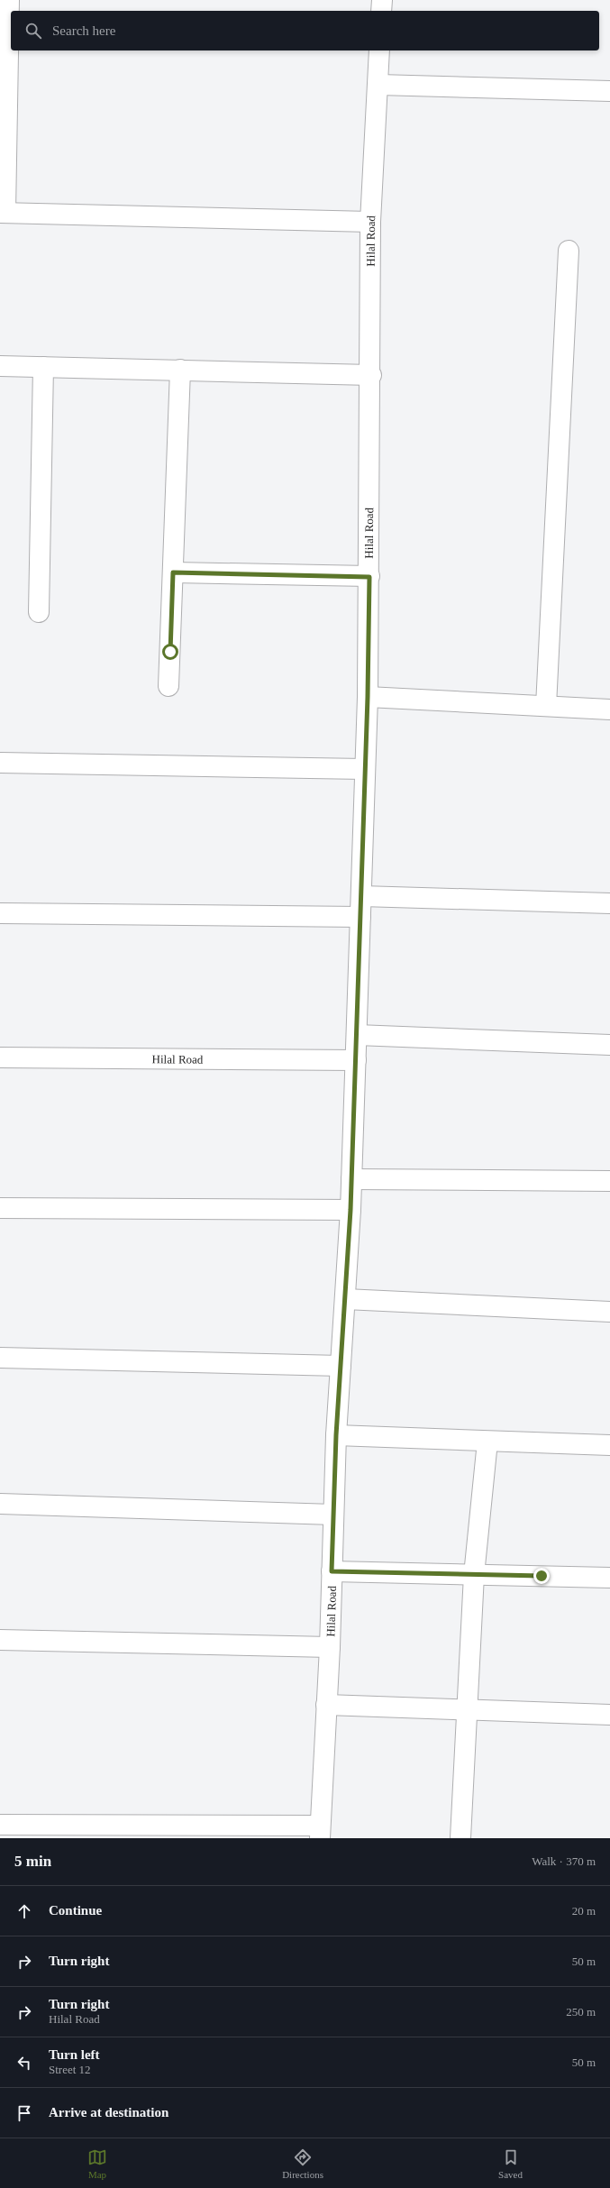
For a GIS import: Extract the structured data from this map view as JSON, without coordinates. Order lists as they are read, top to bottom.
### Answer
{
  "streets": {
    "street": ["Hilal Road"]
  },
  "page": {
    "search": "Search here",
    "heading": ["5 min", "Walk · 370 m"],
    "list": [
      ["Continue", "20 m"],
      ["Turn right", "50 m"],
      ["Turn right", "Hilal Road", "250 m"],
      ["Turn left", "Street 12", "50 m"],
      "Arrive at destination"
    ],
    "nav": ["Map", "Directions", "Saved"]
  }
}
